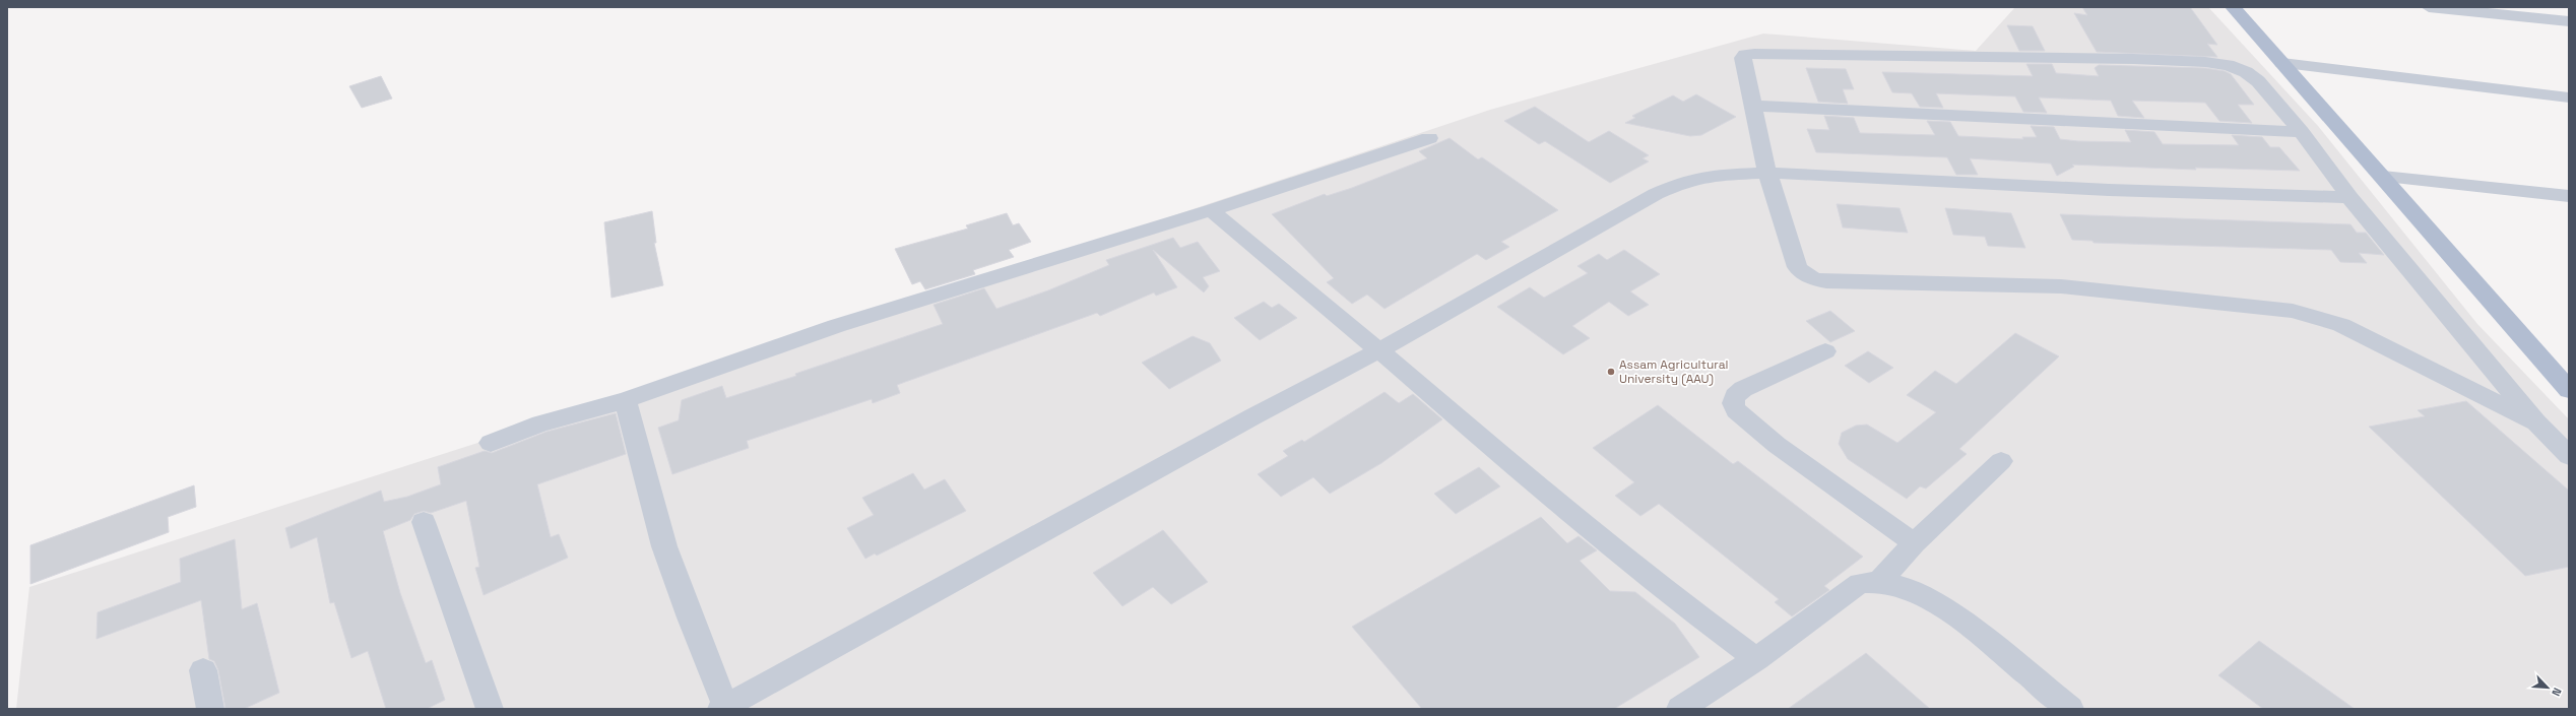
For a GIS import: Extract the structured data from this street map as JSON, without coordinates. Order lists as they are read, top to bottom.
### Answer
{
  "places": ["Assam Agricultural University (AAU)"],
  "north": "bottom right"
}
